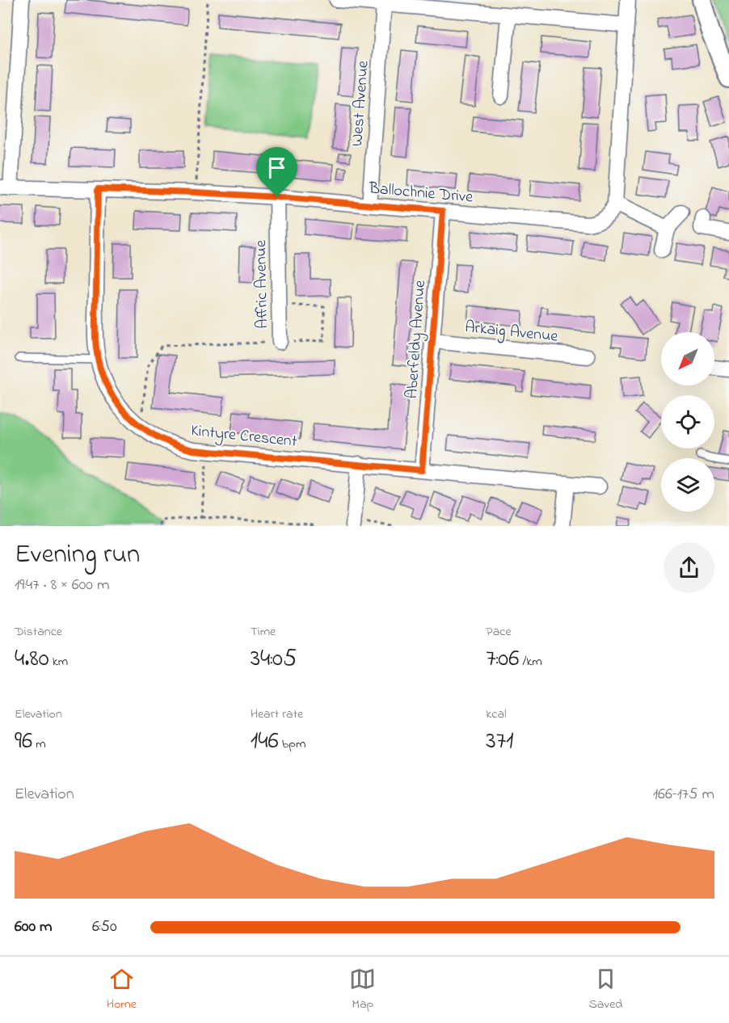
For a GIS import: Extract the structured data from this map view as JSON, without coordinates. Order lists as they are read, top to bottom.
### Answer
{
  "streets": {
    "street": [
      "West Avenue",
      "Ballochnie Drive",
      "Affric Avenue",
      "Arkaig Avenue",
      "Aberfeldy Avenue",
      "Kintyre Crescent"
    ]
  },
  "crossings": [
    ["West Avenue", "Ballochnie Drive"],
    ["Ballochnie Drive", "Affric Avenue"],
    ["Ballochnie Drive", "Aberfeldy Avenue"],
    ["Ballochnie Drive", "Kintyre Crescent"],
    ["Arkaig Avenue", "Aberfeldy Avenue"],
    ["Aberfeldy Avenue", "Kintyre Crescent"]
  ],
  "north": "bottom left",
  "page": {
    "heading": ["Evening run", "19:47 · 8 × 600 m"],
    "stats": [
      ["Distance", "4.80 km"],
      ["Time", "34:05"],
      ["Pace", "7:06 /km"],
      ["Elevation", "96 m"],
      ["Heart rate", "146 bpm"],
      ["kcal", "371"]
    ],
    "chart": ["Elevation", "166–175 m"],
    "list": [
      {
        "name": "600 m",
        "note": "6:50"
      }
    ],
    "tabs": ["Home", "Map", "Saved"]
  }
}
